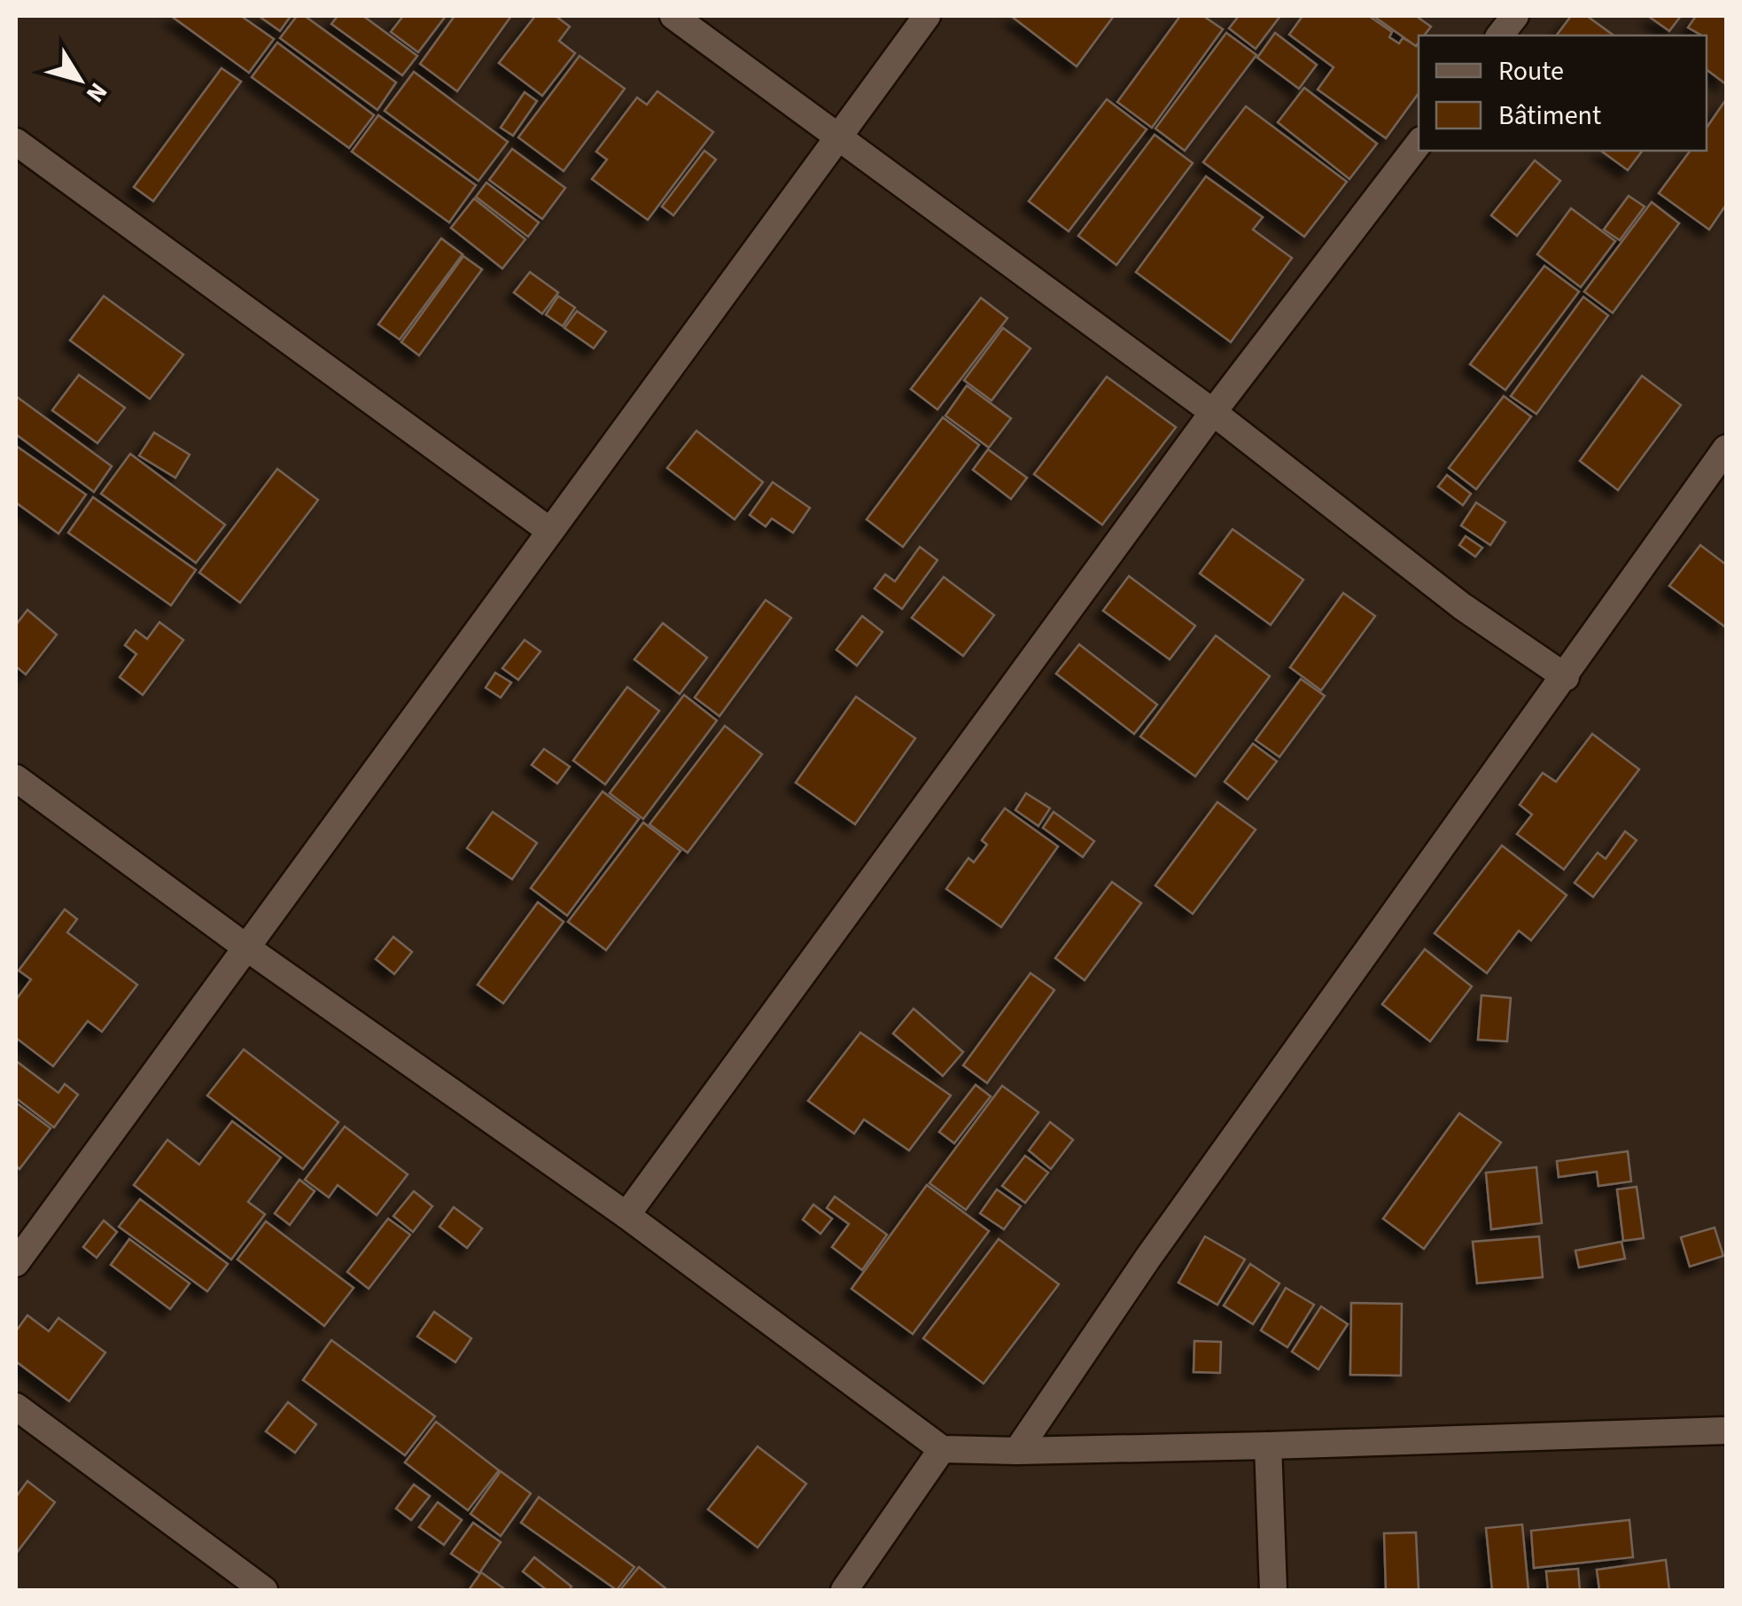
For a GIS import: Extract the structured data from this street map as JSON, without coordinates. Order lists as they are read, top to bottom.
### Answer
{
  "legend": ["Route", "Bâtiment"],
  "north": "bottom right"
}
